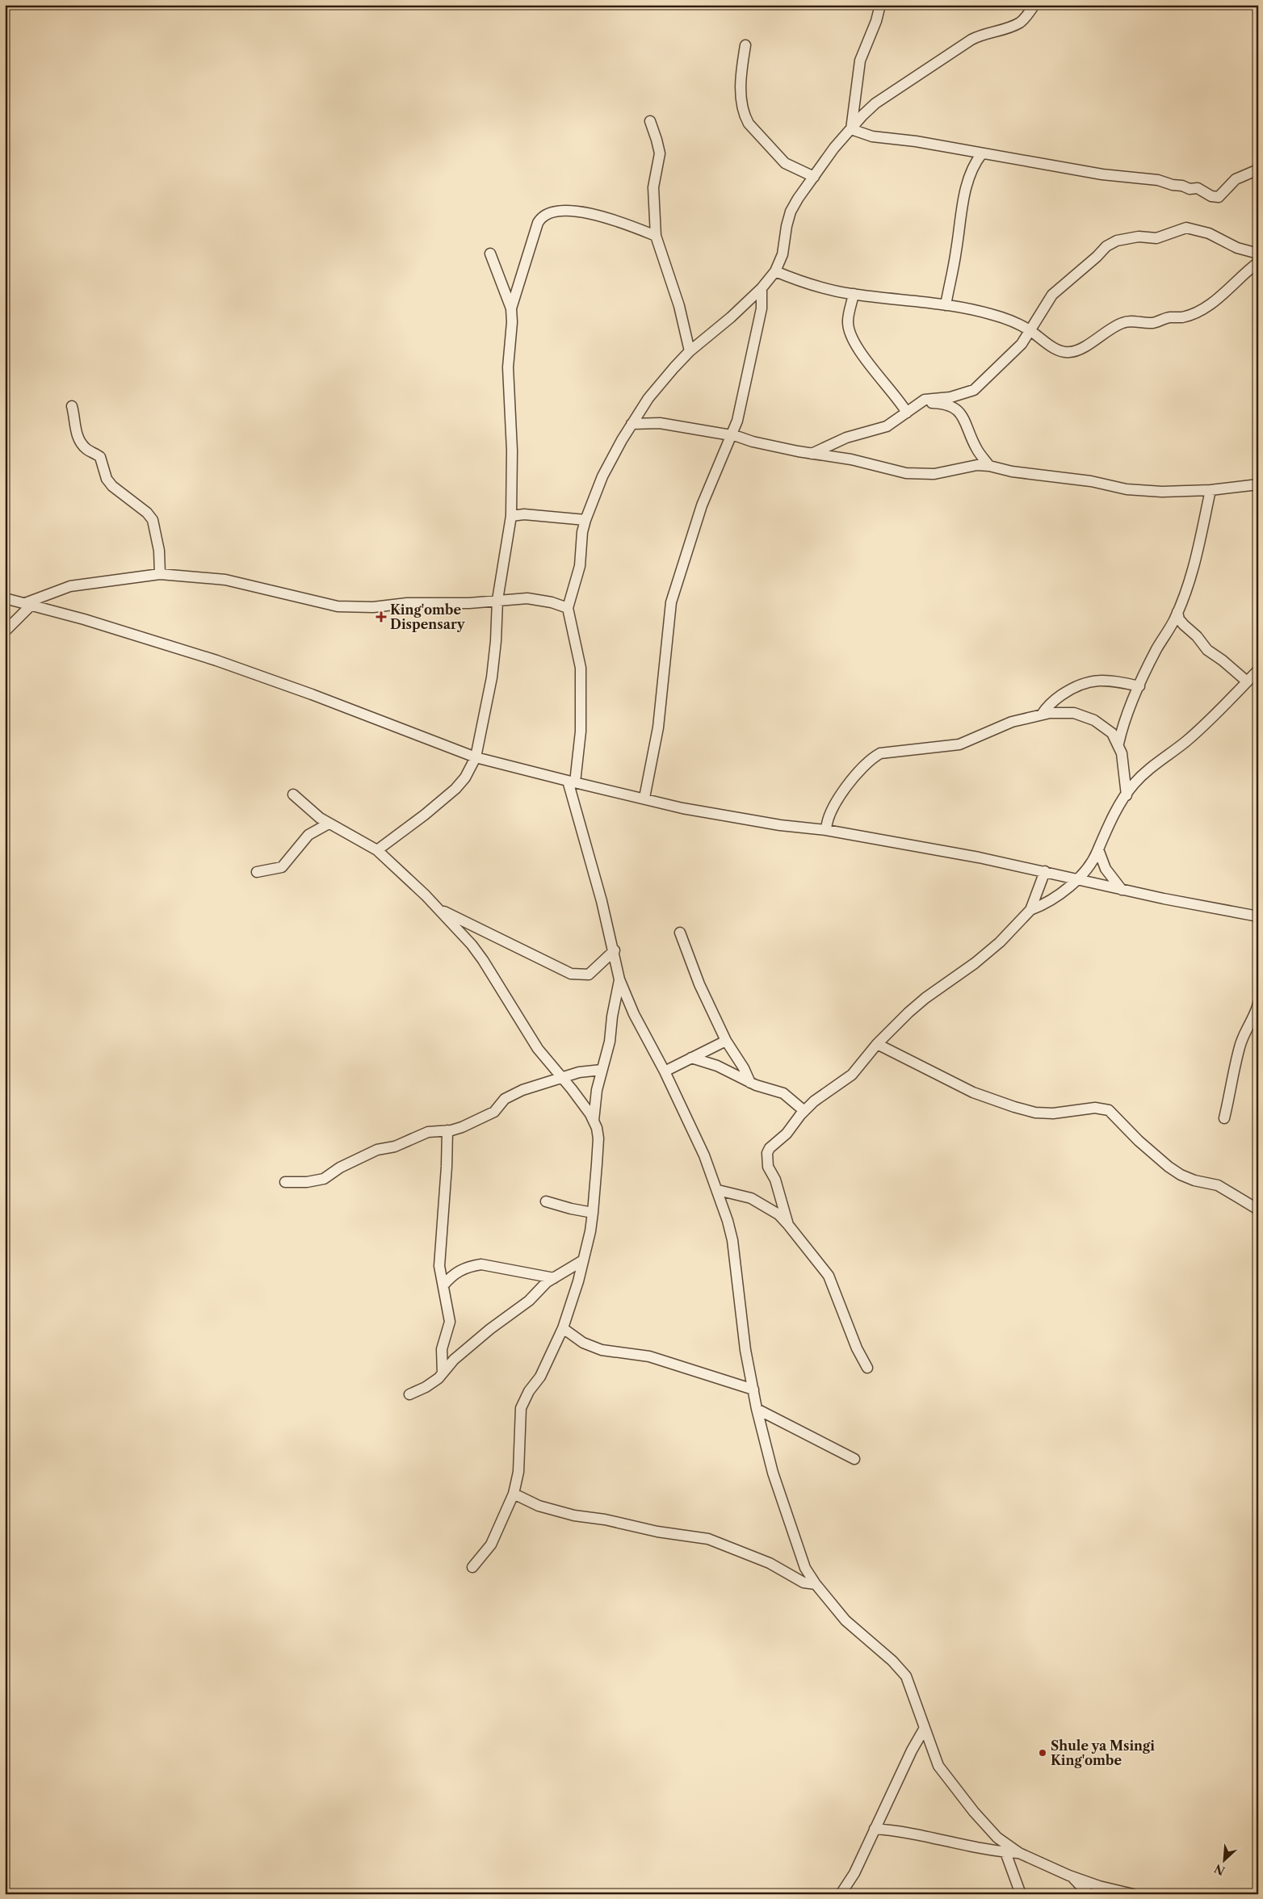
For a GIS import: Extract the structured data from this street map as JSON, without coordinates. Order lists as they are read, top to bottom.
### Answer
{
  "places": {
    "health": ["King'ombe Dispensary"],
    "other": ["Shule ya Msingi King'ombe"]
  },
  "north": "bottom left"
}
